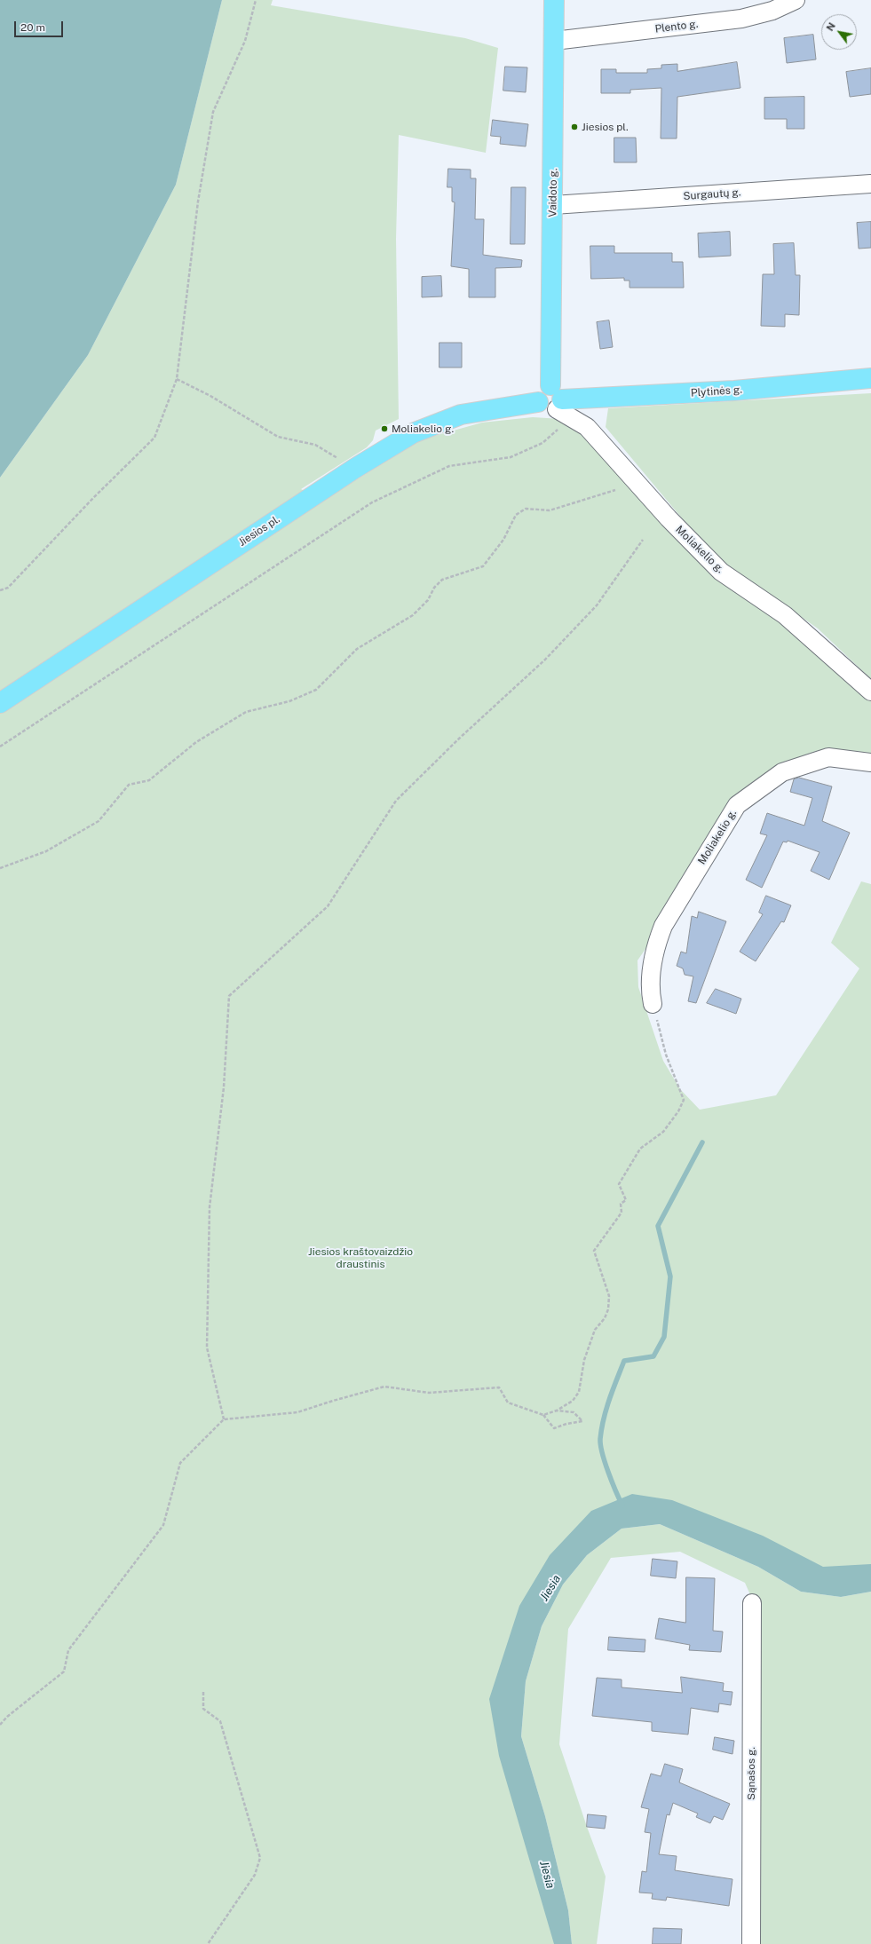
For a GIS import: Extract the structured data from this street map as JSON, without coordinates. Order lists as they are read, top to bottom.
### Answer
{
  "streets": {
    "main road": ["Vaidoto g.", "Plytinės g.", "Jiesios pl."],
    "street": [
      "Plento g.",
      "Surgautų g.",
      "Moliakelio g.",
      "Sąnašos g."
    ]
  },
  "crossings": [
    ["Plento g.", "Vaidoto g."],
    ["Vaidoto g.", "Surgautų g."],
    ["Vaidoto g.", "Plytinės g."],
    ["Vaidoto g.", "Jiesios pl."],
    ["Vaidoto g.", "Moliakelio g."],
    ["Plytinės g.", "Jiesios pl."],
    ["Plytinės g.", "Moliakelio g."],
    ["Jiesios pl.", "Moliakelio g."]
  ],
  "water": ["Jiesia"],
  "parks": ["Jiesios kraštovaizdžio draustinis"],
  "places": ["Jiesios pl.", "Moliakelio g."],
  "scale_bar": "20 m",
  "north": "top left"
}
